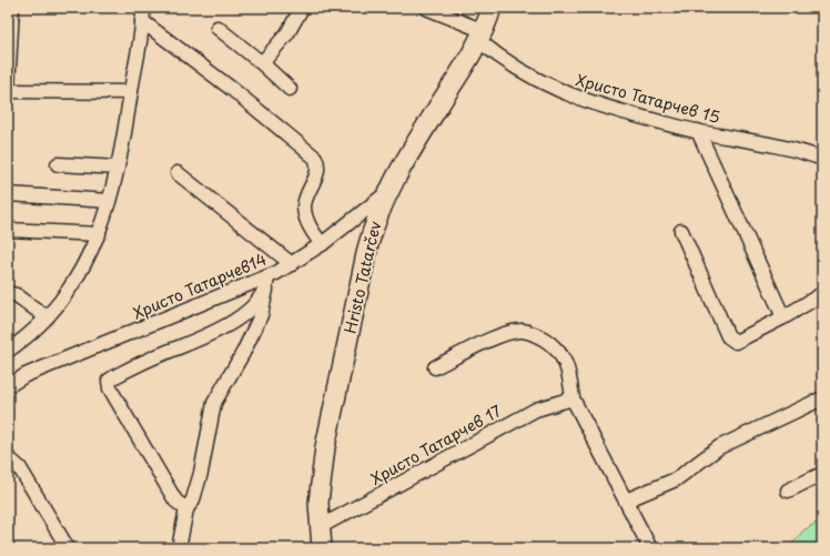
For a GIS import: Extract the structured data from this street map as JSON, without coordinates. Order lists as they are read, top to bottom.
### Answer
{
  "streets": {
    "main road": ["Hristo Tatarčev"],
    "street": ["Христо Татарчев 15", "Христо Татарчев14", "Христо Татарчев 17"]
  },
  "crossings": [
    ["Христо Татарчев 15", "Hristo Tatarčev"],
    ["Hristo Tatarčev", "Христо Татарчев14"],
    ["Hristo Tatarčev", "Христо Татарчев 17"]
  ]
}
